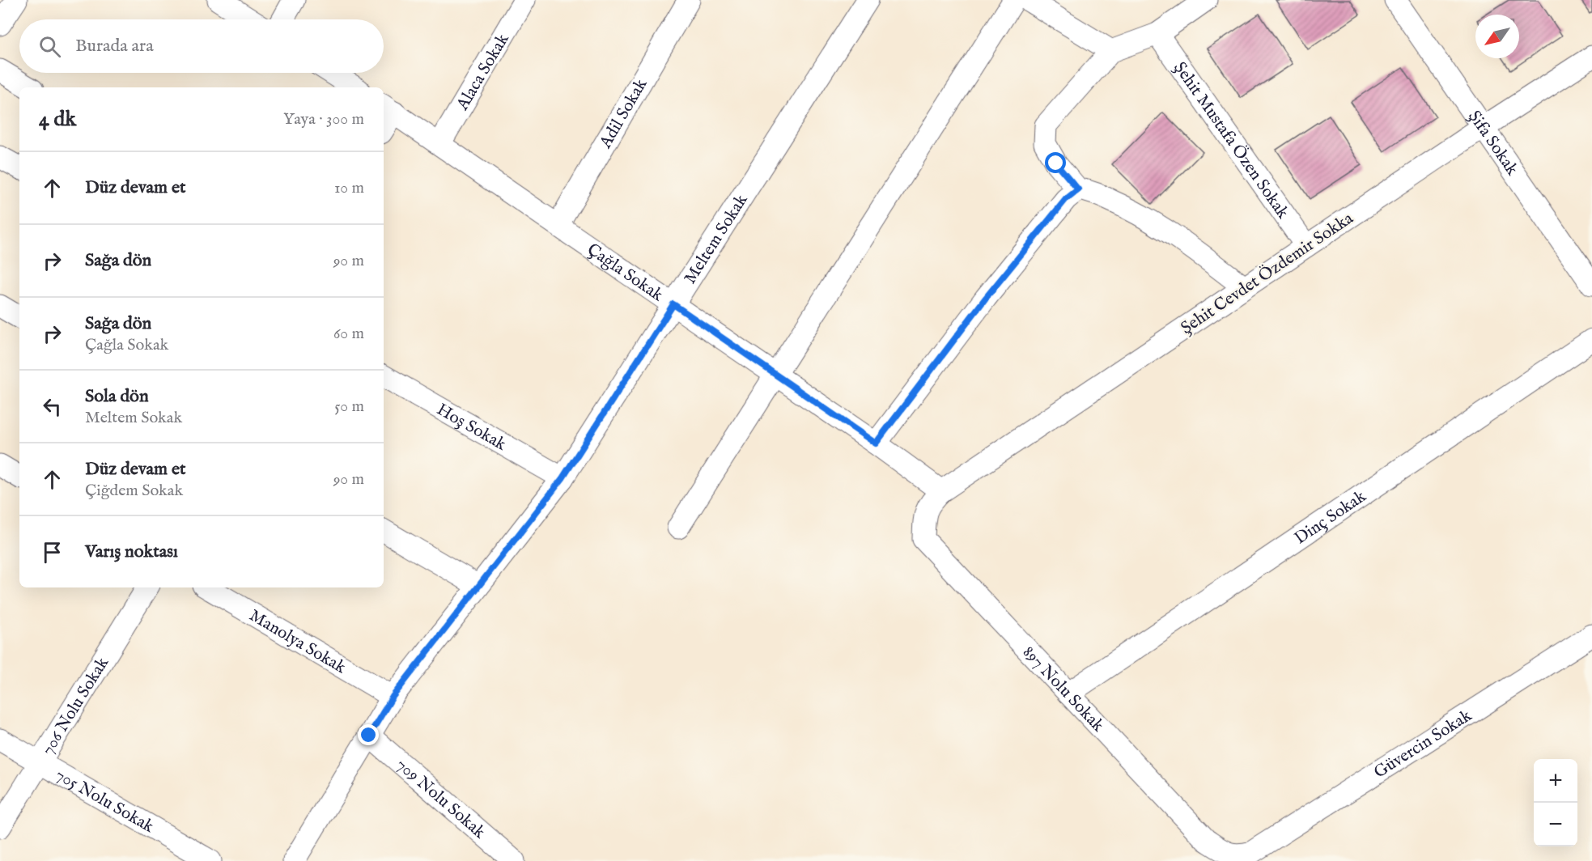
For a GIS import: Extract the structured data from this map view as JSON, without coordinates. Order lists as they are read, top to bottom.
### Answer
{
  "streets": {
    "street": [
      "Alaca Sokak",
      "Adil Sokak",
      "Şehit Mustafa Özen Sokak",
      "Şifa Sokak",
      "Meltem Sokak",
      "Çağla Sokak",
      "Şehit Cevdet Özdemir Sokka",
      "Hoş Sokak",
      "Dinç Sokak",
      "Manolya Sokak",
      "897 Nolu Sokak",
      "706 Nolu Sokak",
      "Güvercin Sokak",
      "709 Nolu Sokak",
      "705 Nolu Sokak"
    ]
  },
  "crossings": [
    ["Alaca Sokak", "Çağla Sokak"],
    ["Adil Sokak", "Çağla Sokak"],
    ["Şehit Mustafa Özen Sokak", "Şehit Cevdet Özdemir Sokka"],
    ["Şifa Sokak", "Şehit Cevdet Özdemir Sokka"],
    ["Meltem Sokak", "Çağla Sokak"],
    ["Meltem Sokak", "Hoş Sokak"],
    ["Meltem Sokak", "Manolya Sokak"],
    ["Meltem Sokak", "709 Nolu Sokak"],
    ["Çağla Sokak", "Şehit Cevdet Özdemir Sokka"],
    ["Çağla Sokak", "897 Nolu Sokak"],
    ["Şehit Cevdet Özdemir Sokka", "897 Nolu Sokak"],
    ["Dinç Sokak", "897 Nolu Sokak"],
    ["897 Nolu Sokak", "Güvercin Sokak"],
    ["706 Nolu Sokak", "705 Nolu Sokak"]
  ],
  "north": "bottom left",
  "page": {
    "search": "Burada ara",
    "heading": ["4 dk", "Yaya · 300 m"],
    "list": [
      ["Düz devam et", "10 m"],
      ["Sağa dön", "90 m"],
      ["Sağa dön", "Çağla Sokak", "60 m"],
      ["Sola dön", "Meltem Sokak", "50 m"],
      ["Düz devam et", "Çiğdem Sokak", "90 m"],
      "Varış noktası"
    ],
    "map_buttons": ["+", "−"]
  }
}
